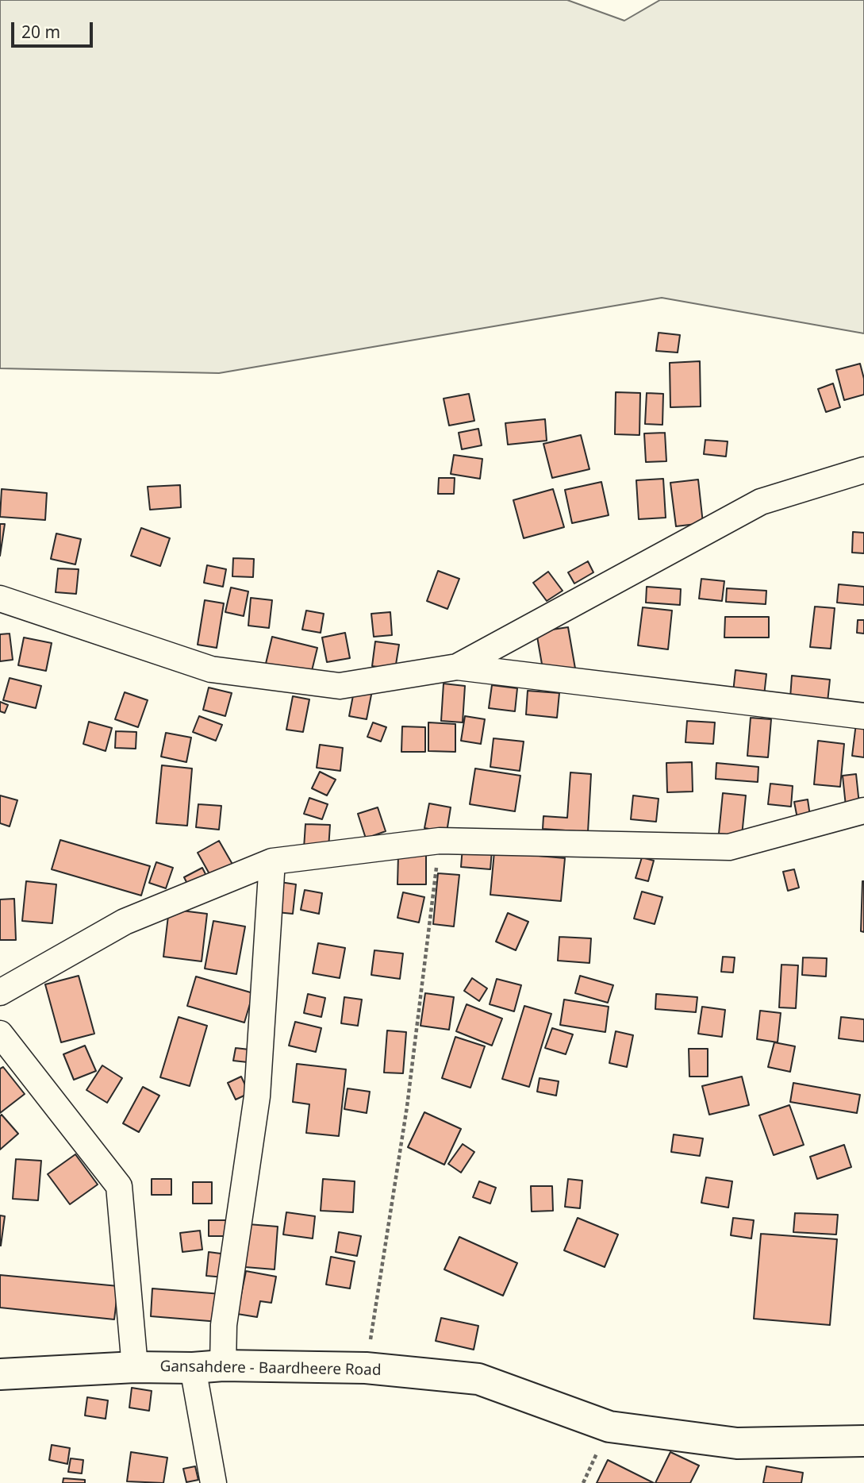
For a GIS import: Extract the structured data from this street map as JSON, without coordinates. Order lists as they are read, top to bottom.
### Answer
{
  "streets": {
    "main road": ["Gansahdere - Baardheere Road"]
  },
  "scale_bar": "20 m"
}
